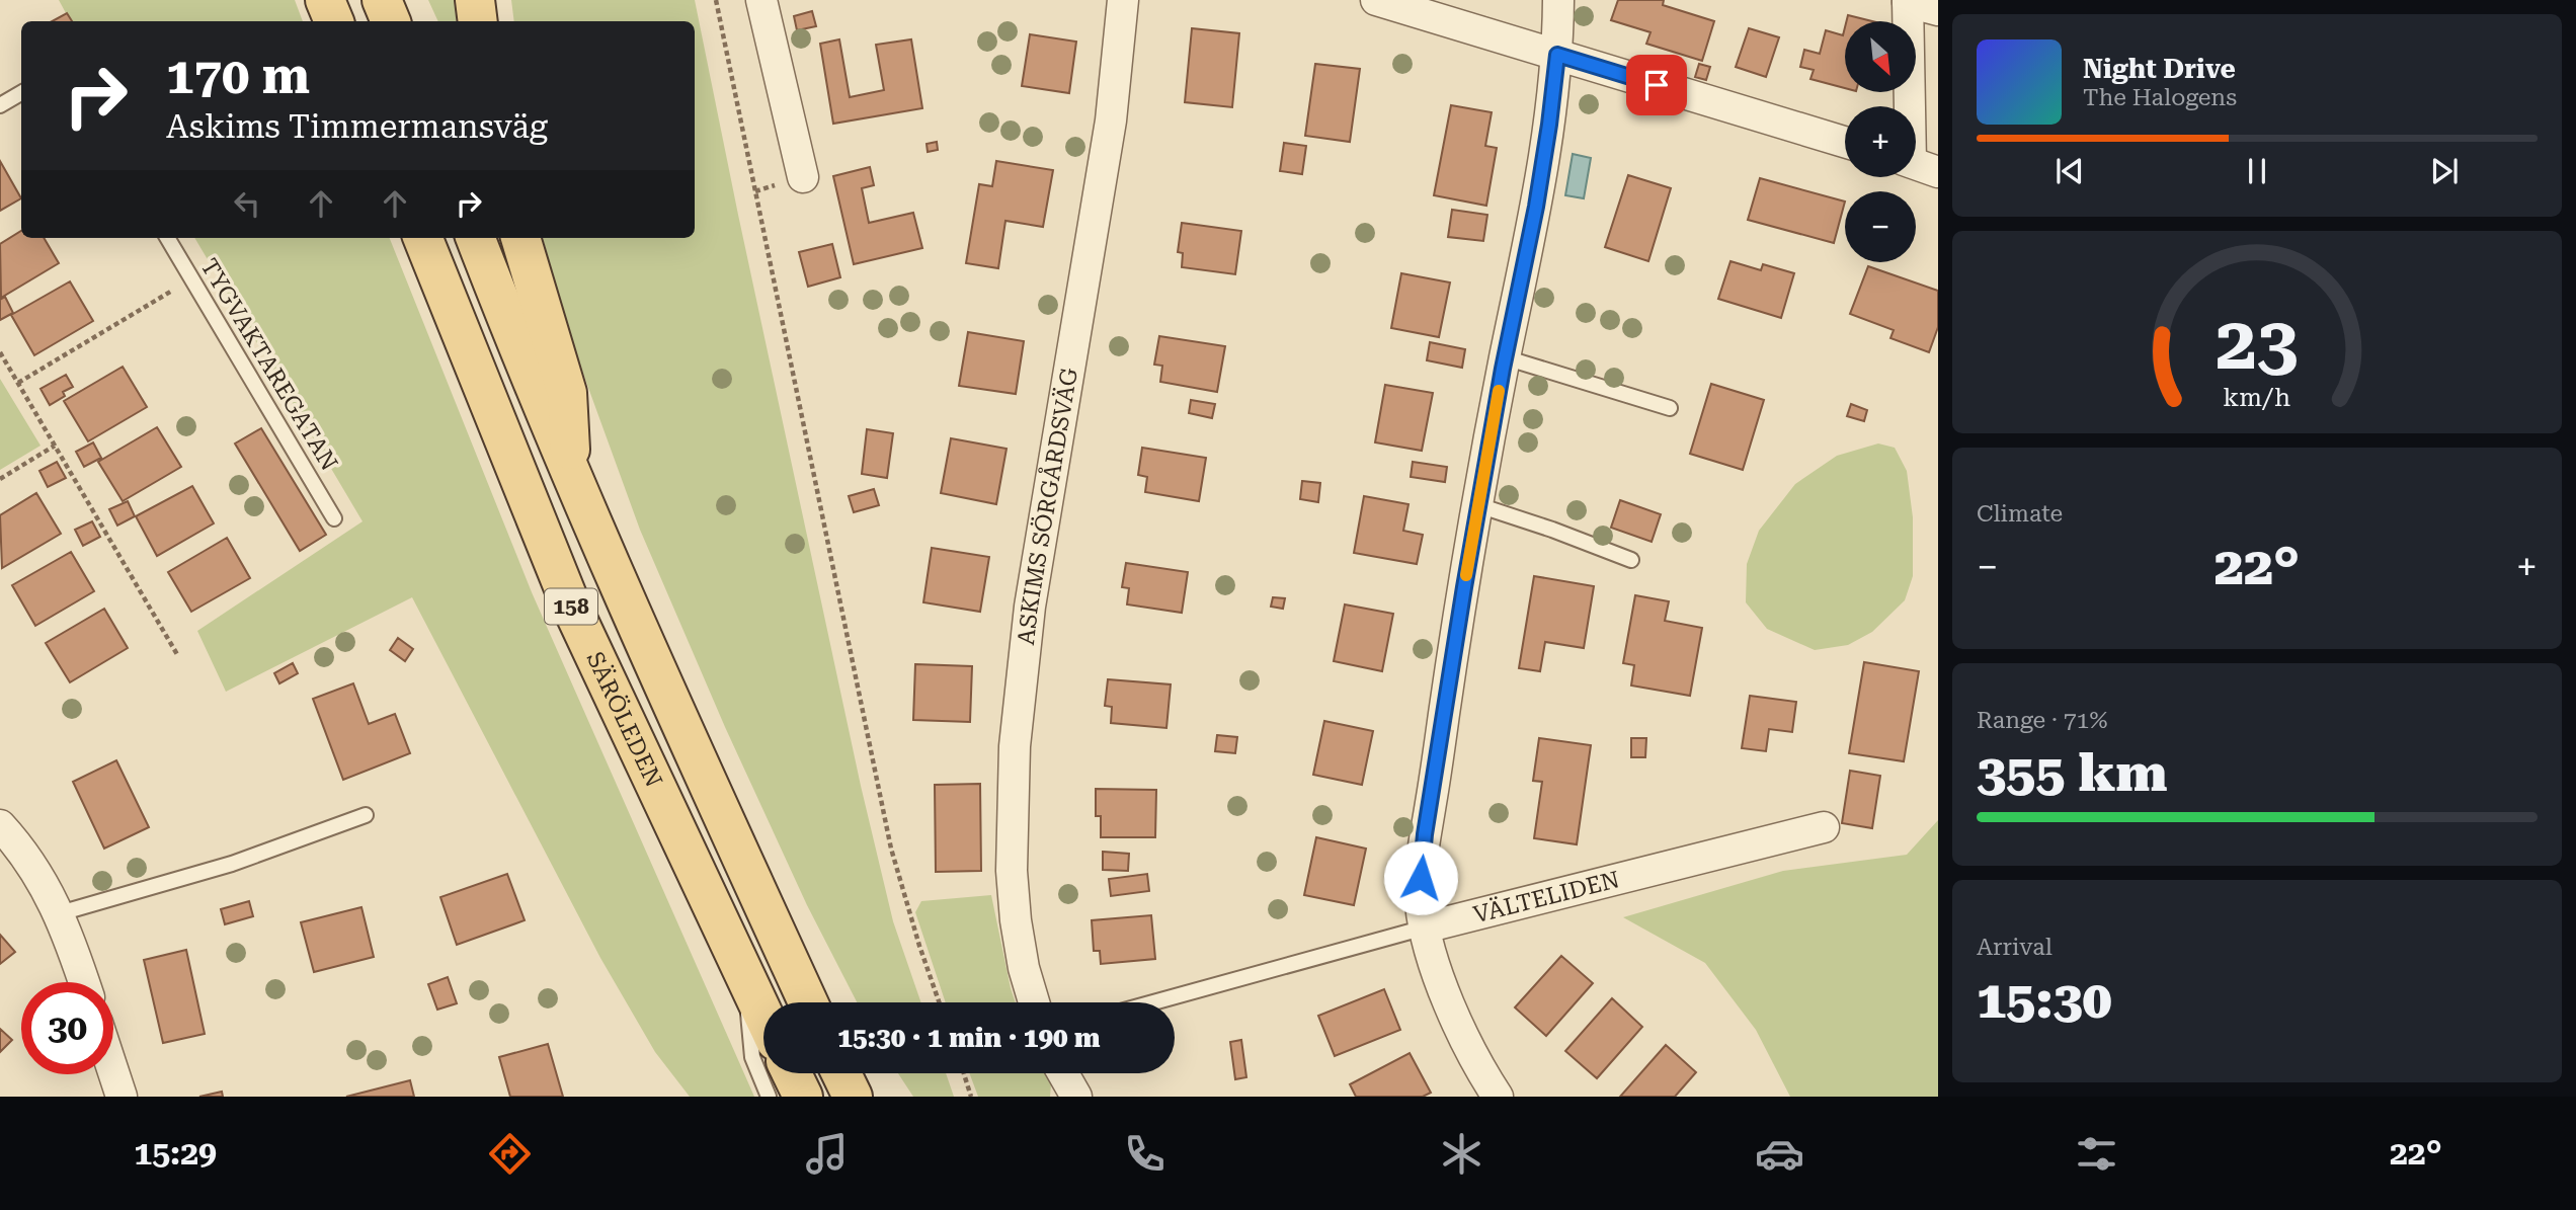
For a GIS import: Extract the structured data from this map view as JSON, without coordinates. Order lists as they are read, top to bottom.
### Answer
{
  "streets": {
    "main road": ["158", "SÄRÖLEDEN"],
    "street": ["ASKIMS SÖRGÅRDSVÄG", "VÄLTELIDEN"],
    "lane": ["TYGVAKTAREGATAN"]
  },
  "north": "bottom right",
  "page": {
    "map_buttons": ["+", "−"],
    "turn": ["170 m", "Askims Timmermansväg"],
    "song": ["Night Drive", "The Halogens"],
    "tile": [
      "Climate",
      ["Range · 71%", "355 km"],
      ["Arrival", "15:30"]
    ],
    "heat": ["−", "22°", "+"],
    "limit": "30",
    "trip": "15:30 · 1 min · 190 m",
    "tabs": ["15:29", "22°"],
    "gauge": ["23", "km/h"]
  }
}
